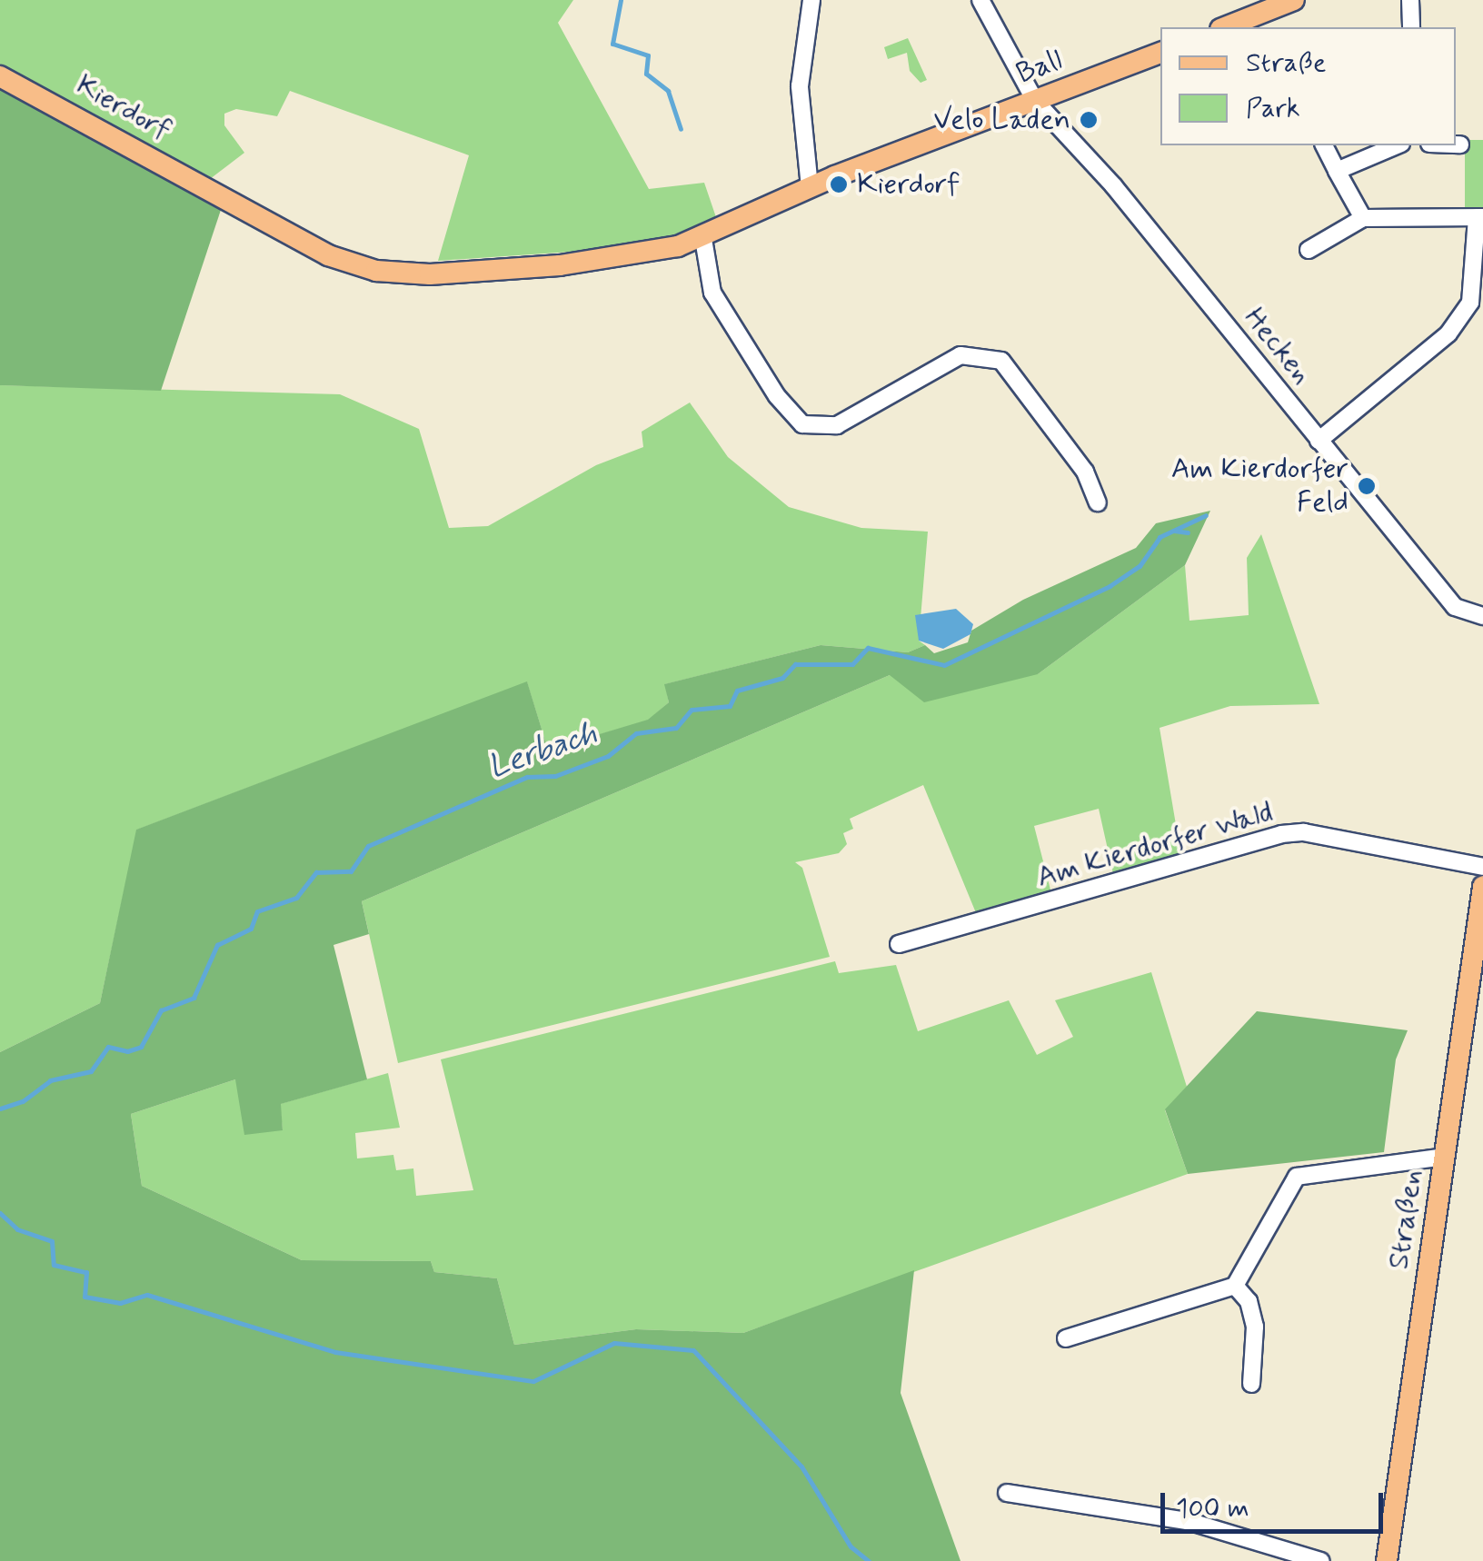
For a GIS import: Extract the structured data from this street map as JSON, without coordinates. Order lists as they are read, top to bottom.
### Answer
{
  "streets": {
    "main road": ["Ball", "Kierdorf", "Straßen"],
    "street": ["Hecken", "Am Kierdorfer Wald"]
  },
  "crossings": [
    ["Ball", "Kierdorf"],
    ["Ball", "Hecken"]
  ],
  "water": ["Lerbach"],
  "places": ["Velo Laden", "Kierdorf", "Am Kierdorfer Feld"],
  "legend": ["Straße", "Park"],
  "scale_bar": "100 m"
}
